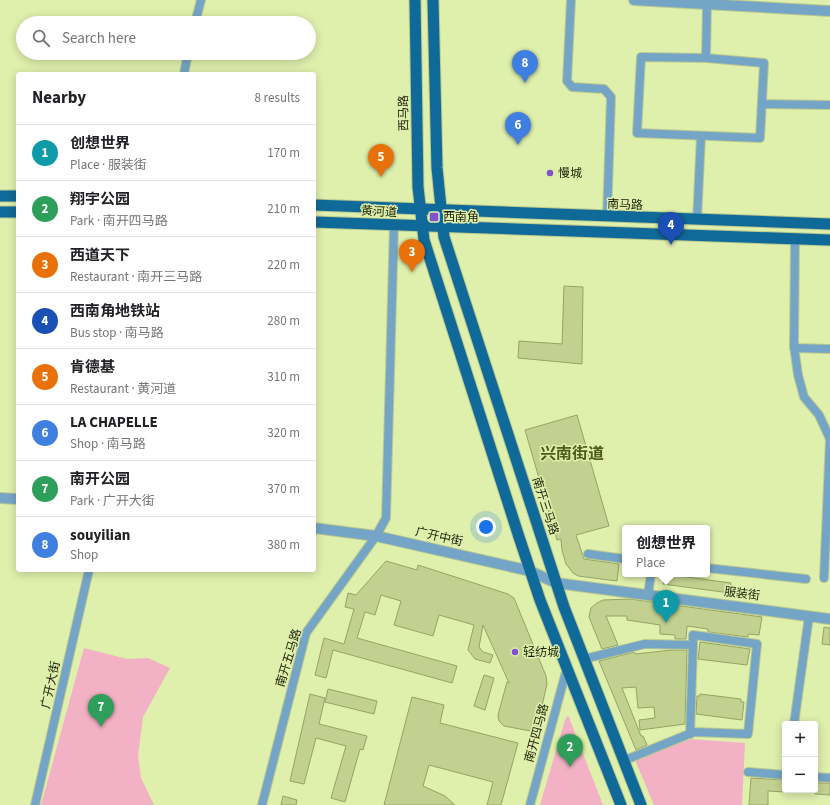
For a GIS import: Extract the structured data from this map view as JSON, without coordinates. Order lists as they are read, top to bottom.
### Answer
{
  "streets": {
    "main road": [
      "西马路",
      "南马路",
      "黄河道",
      "南开三马路"
    ],
    "street": [
      "广开中街",
      "服装街",
      "南开五马路",
      "广开大街",
      "南开四马路"
    ]
  },
  "crossings": [
    ["西马路", "南马路"],
    ["西马路", "黄河道"],
    ["南马路", "黄河道"],
    ["南马路", "南开三马路"],
    ["黄河道", "南开三马路"],
    ["黄河道", "南开五马路"],
    ["南开三马路", "广开中街"],
    ["南开三马路", "服装街"],
    ["广开中街", "服装街"],
    ["广开中街", "南开五马路"]
  ],
  "districts": ["兴南街道"],
  "places": {
    "other": ["慢城", "轻纺城"],
    "transit": ["西南角"]
  },
  "page": {
    "search": "Search here",
    "pins": [
      "8",
      "6",
      "5",
      "4",
      "3",
      "1",
      "7",
      "2"
    ],
    "heading": ["Nearby", "8 results"],
    "list": [
      {
        "mark": "1",
        "name": "创想世界",
        "note": "Place · 服装街",
        "value": "170 m"
      },
      {
        "mark": "2",
        "name": "翔宇公园",
        "note": "Park · 南开四马路",
        "value": "210 m"
      },
      {
        "mark": "3",
        "name": "西道天下",
        "note": "Restaurant · 南开三马路",
        "value": "220 m"
      },
      {
        "mark": "4",
        "name": "西南角地铁站",
        "note": "Bus stop · 南马路",
        "value": "280 m"
      },
      {
        "mark": "5",
        "name": "肯德基",
        "note": "Restaurant · 黄河道",
        "value": "310 m"
      },
      {
        "mark": "6",
        "name": "LA CHAPELLE",
        "note": "Shop · 南马路",
        "value": "320 m"
      },
      {
        "mark": "7",
        "name": "南开公园",
        "note": "Park · 广开大街",
        "value": "370 m"
      },
      {
        "mark": "8",
        "name": "souyilian",
        "note": "Shop",
        "value": "380 m"
      }
    ],
    "popup": ["创想世界", "Place"],
    "map_buttons": ["+", "−"]
  }
}
